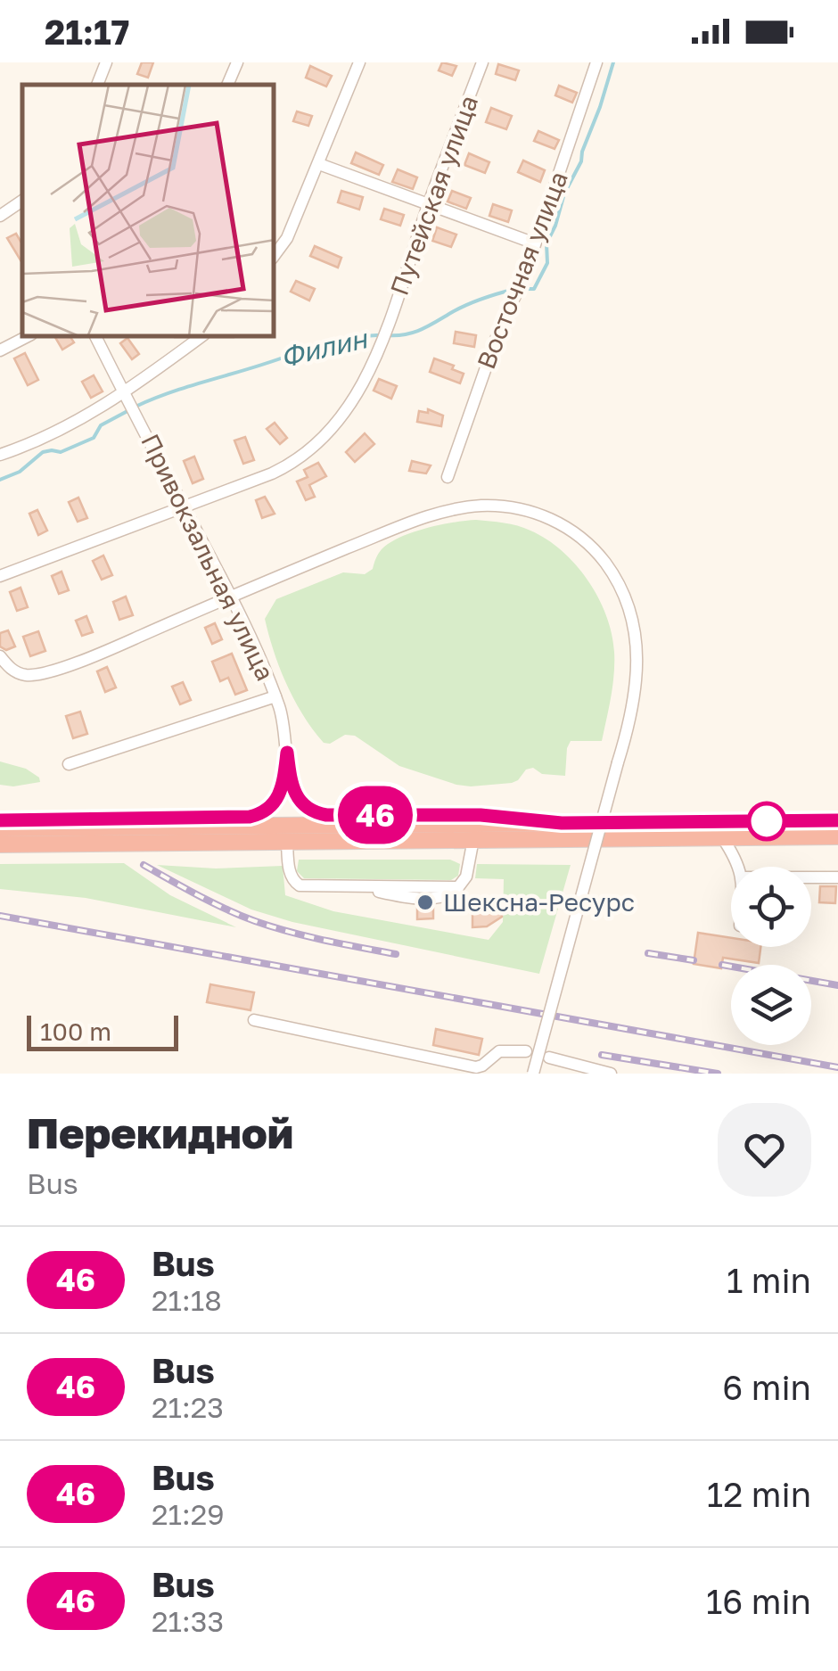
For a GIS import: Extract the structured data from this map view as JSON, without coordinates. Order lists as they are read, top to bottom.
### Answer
{
  "streets": {
    "street": ["Путейская улица", "Восточная улица", "Привокзальная улица"]
  },
  "crossings": [
    ["Путейская улица", "Привокзальная улица"]
  ],
  "water": ["Филин"],
  "places": ["Шексна-Ресурс"],
  "lines": ["bus line 46"],
  "scale_bar": "100 m",
  "page": {
    "status": "21:17",
    "on_map": "46",
    "scale": "100 m",
    "heading": ["Перекидной", "Bus"],
    "list": [
      {
        "mark": "46",
        "name": "Bus",
        "note": "21:18",
        "value": "1 min"
      },
      {
        "mark": "46",
        "name": "Bus",
        "note": "21:23",
        "value": "6 min"
      },
      {
        "mark": "46",
        "name": "Bus",
        "note": "21:29",
        "value": "12 min"
      },
      {
        "mark": "46",
        "name": "Bus",
        "note": "21:33",
        "value": "16 min"
      }
    ]
  }
}
